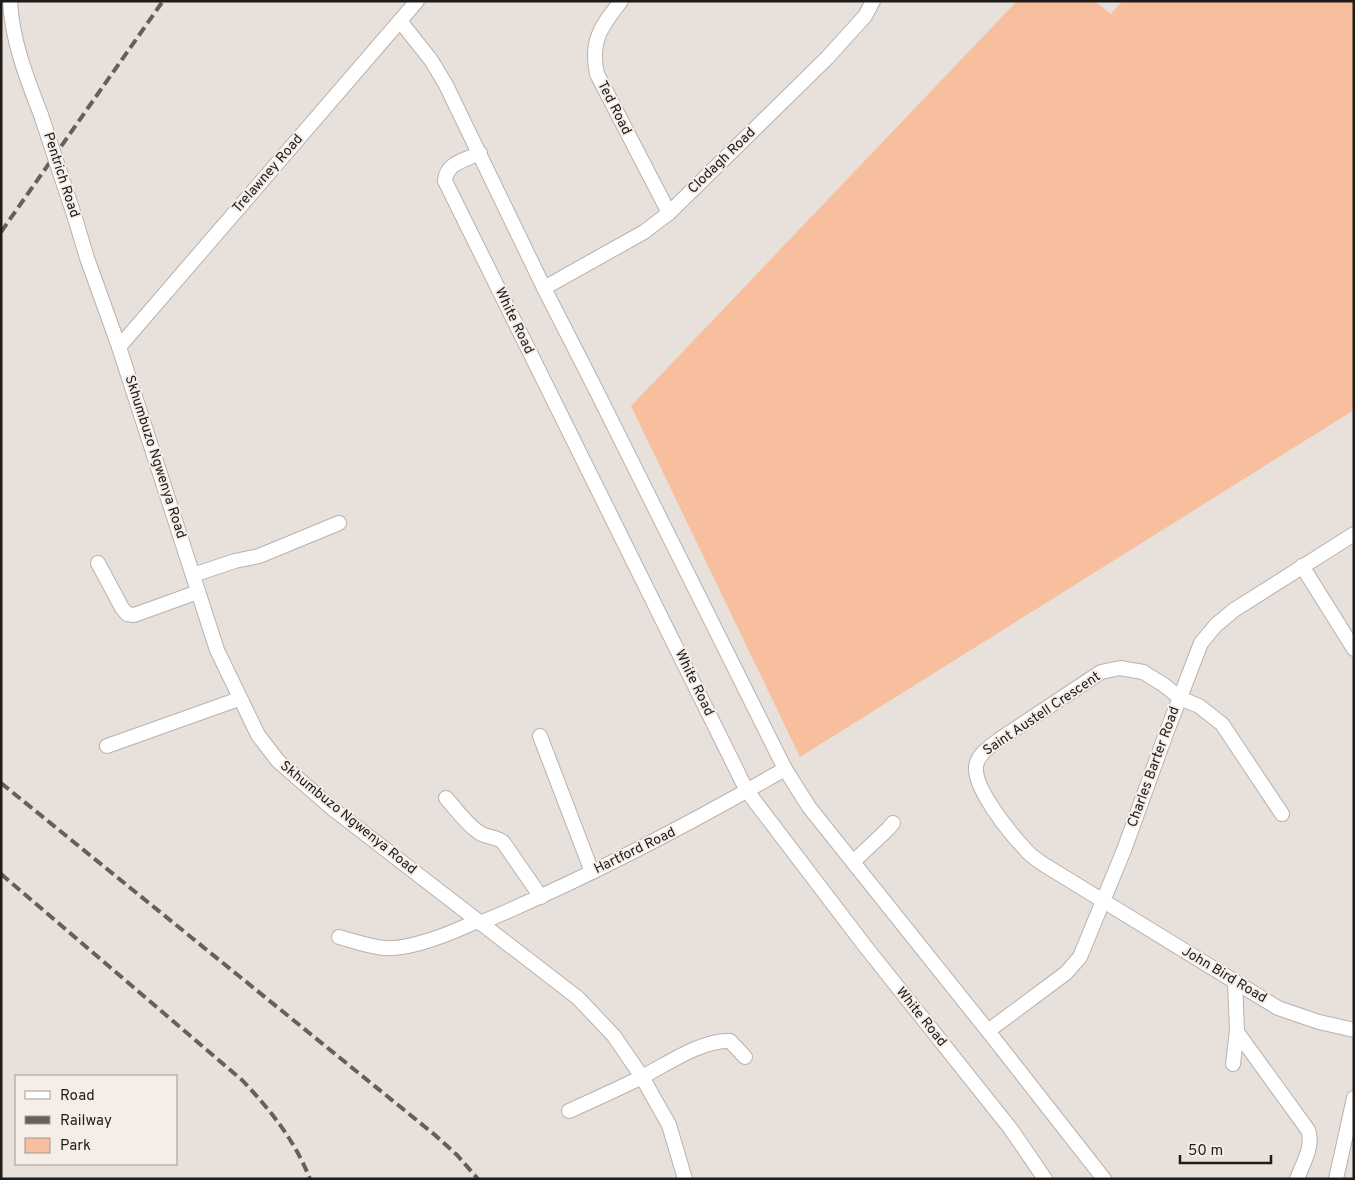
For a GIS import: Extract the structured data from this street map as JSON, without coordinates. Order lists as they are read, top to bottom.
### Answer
{
  "streets": {
    "street": [
      "Ted Road",
      "Clodagh Road",
      "Trelawney Road",
      "Pentrich Road",
      "White Road",
      "Skhumbuzo Ngwenya Road",
      "Saint Austell Crescent",
      "Charles Barter Road",
      "Hartford Road",
      "John Bird Road"
    ]
  },
  "crossings": [
    ["Ted Road", "Clodagh Road"],
    ["Trelawney Road", "Pentrich Road"],
    ["Trelawney Road", "Skhumbuzo Ngwenya Road"],
    ["Pentrich Road", "Skhumbuzo Ngwenya Road"],
    ["White Road", "Hartford Road"],
    ["Skhumbuzo Ngwenya Road", "Hartford Road"],
    ["Saint Austell Crescent", "Charles Barter Road"],
    ["Saint Austell Crescent", "John Bird Road"],
    ["Charles Barter Road", "John Bird Road"]
  ],
  "legend": ["Road", "Railway", "Park"],
  "scale_bar": "50 m"
}
